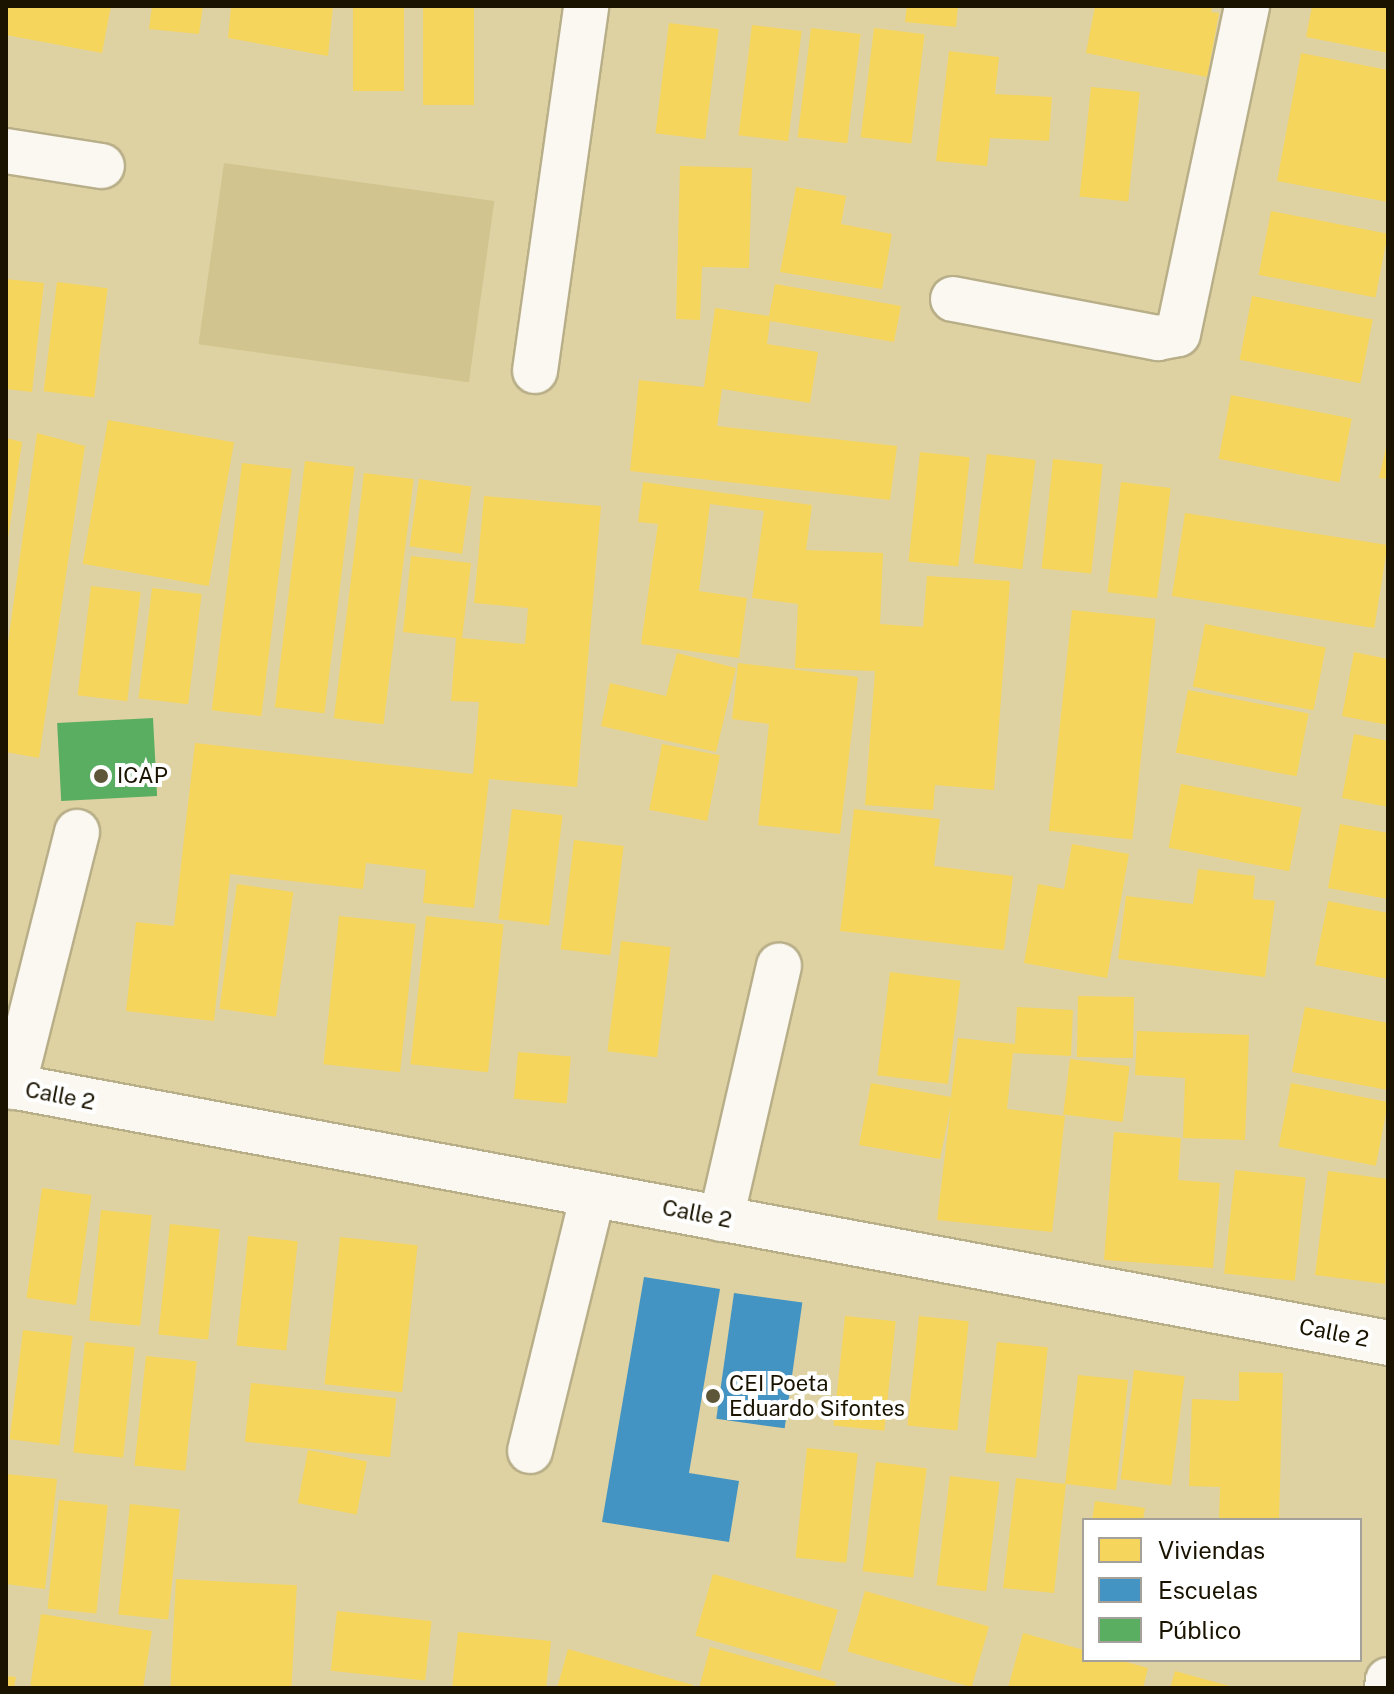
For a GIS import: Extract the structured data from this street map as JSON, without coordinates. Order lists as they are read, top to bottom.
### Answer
{
  "streets": {
    "street": ["Calle 2"]
  },
  "places": ["ICAP", "CEI Poeta Eduardo Sifontes"],
  "legend": ["Viviendas", "Escuelas", "Público"]
}
